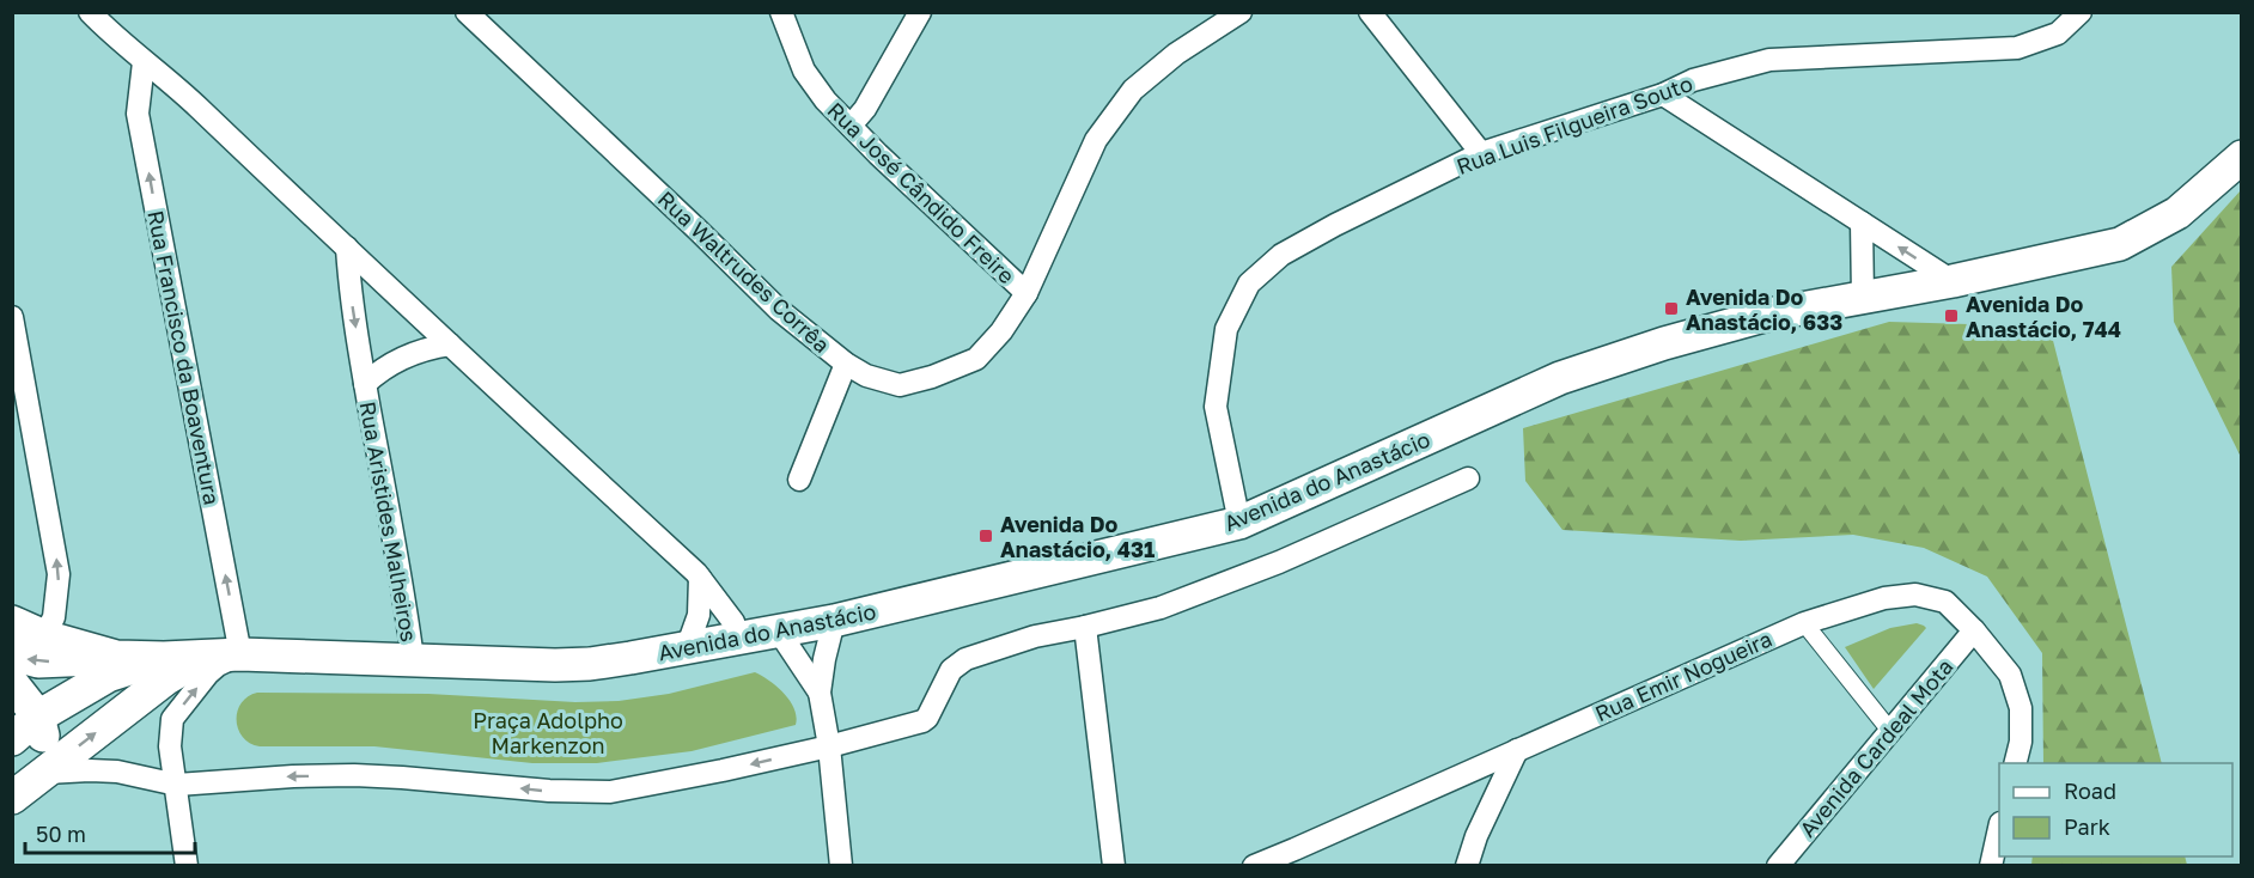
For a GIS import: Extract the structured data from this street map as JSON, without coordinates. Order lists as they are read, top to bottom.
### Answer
{
  "streets": {
    "main road": ["Avenida do Anastácio"],
    "street": [
      "Rua Luis Filgueira Souto",
      "Rua José Cândido Freire",
      "Rua Waltrudes Corrêa",
      "Rua Francisco da Boaventura",
      "Rua Aristides Malheiros",
      "Rua Emir Nogueira",
      "Avenida Cardeal Mota"
    ]
  },
  "crossings": [
    ["Rua Luis Filgueira Souto", "Avenida do Anastácio"],
    ["Rua José Cândido Freire", "Rua Waltrudes Corrêa"],
    ["Rua Francisco da Boaventura", "Avenida do Anastácio"],
    ["Avenida do Anastácio", "Rua Aristides Malheiros"],
    ["Rua Emir Nogueira", "Avenida Cardeal Mota"]
  ],
  "parks": ["Praça Adolpho Markenzon"],
  "places": {
    "transit": ["Avenida Do Anastácio, 633", "Avenida Do Anastácio, 744", "Avenida Do Anastácio, 431"]
  },
  "legend": ["Road", "Park"],
  "scale_bar": "50 m"
}
